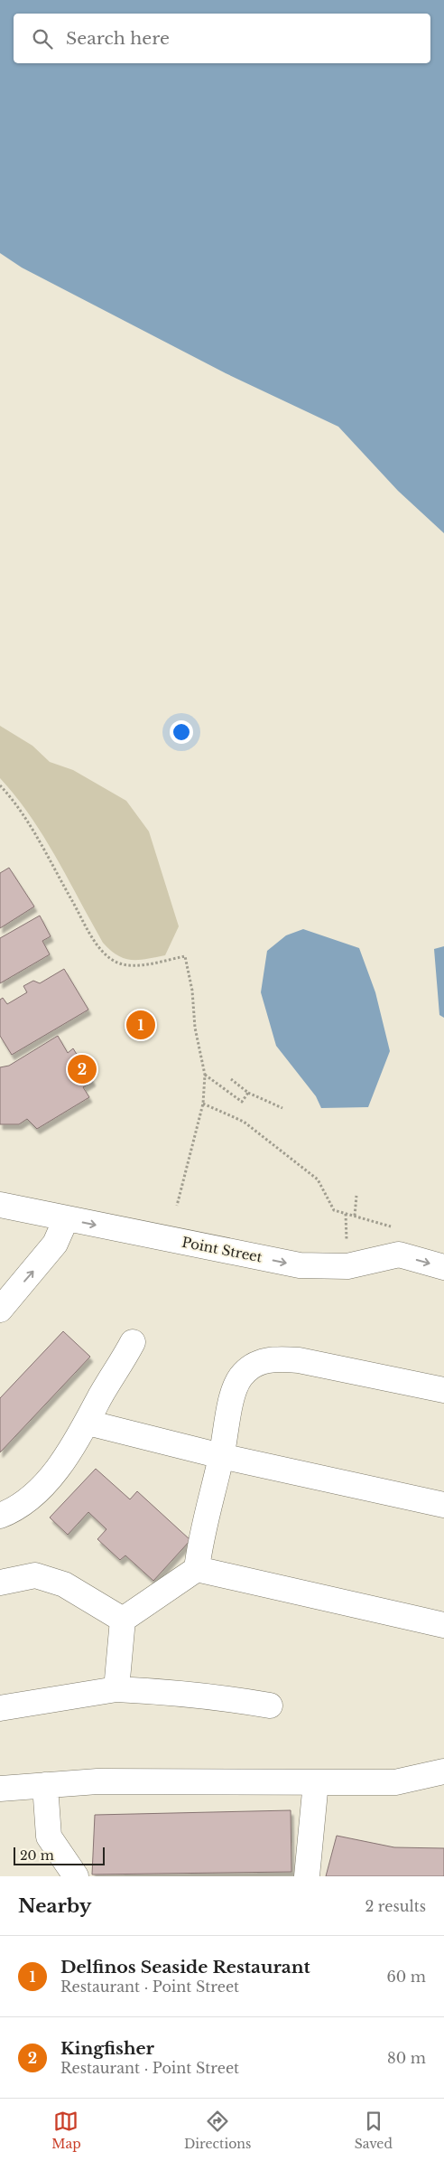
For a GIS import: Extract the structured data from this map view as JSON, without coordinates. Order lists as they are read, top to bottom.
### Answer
{
  "streets": {
    "street": ["Point Street"]
  },
  "scale_bar": "20 m",
  "page": {
    "search": "Search here",
    "pins": ["1", "2"],
    "scale": "20 m",
    "heading": ["Nearby", "2 results"],
    "list": [
      {
        "mark": "1",
        "name": "Delfinos Seaside Restaurant",
        "note": "Restaurant · Point Street",
        "value": "60 m"
      },
      {
        "mark": "2",
        "name": "Kingfisher",
        "note": "Restaurant · Point Street",
        "value": "80 m"
      }
    ],
    "nav": ["Map", "Directions", "Saved"]
  }
}
